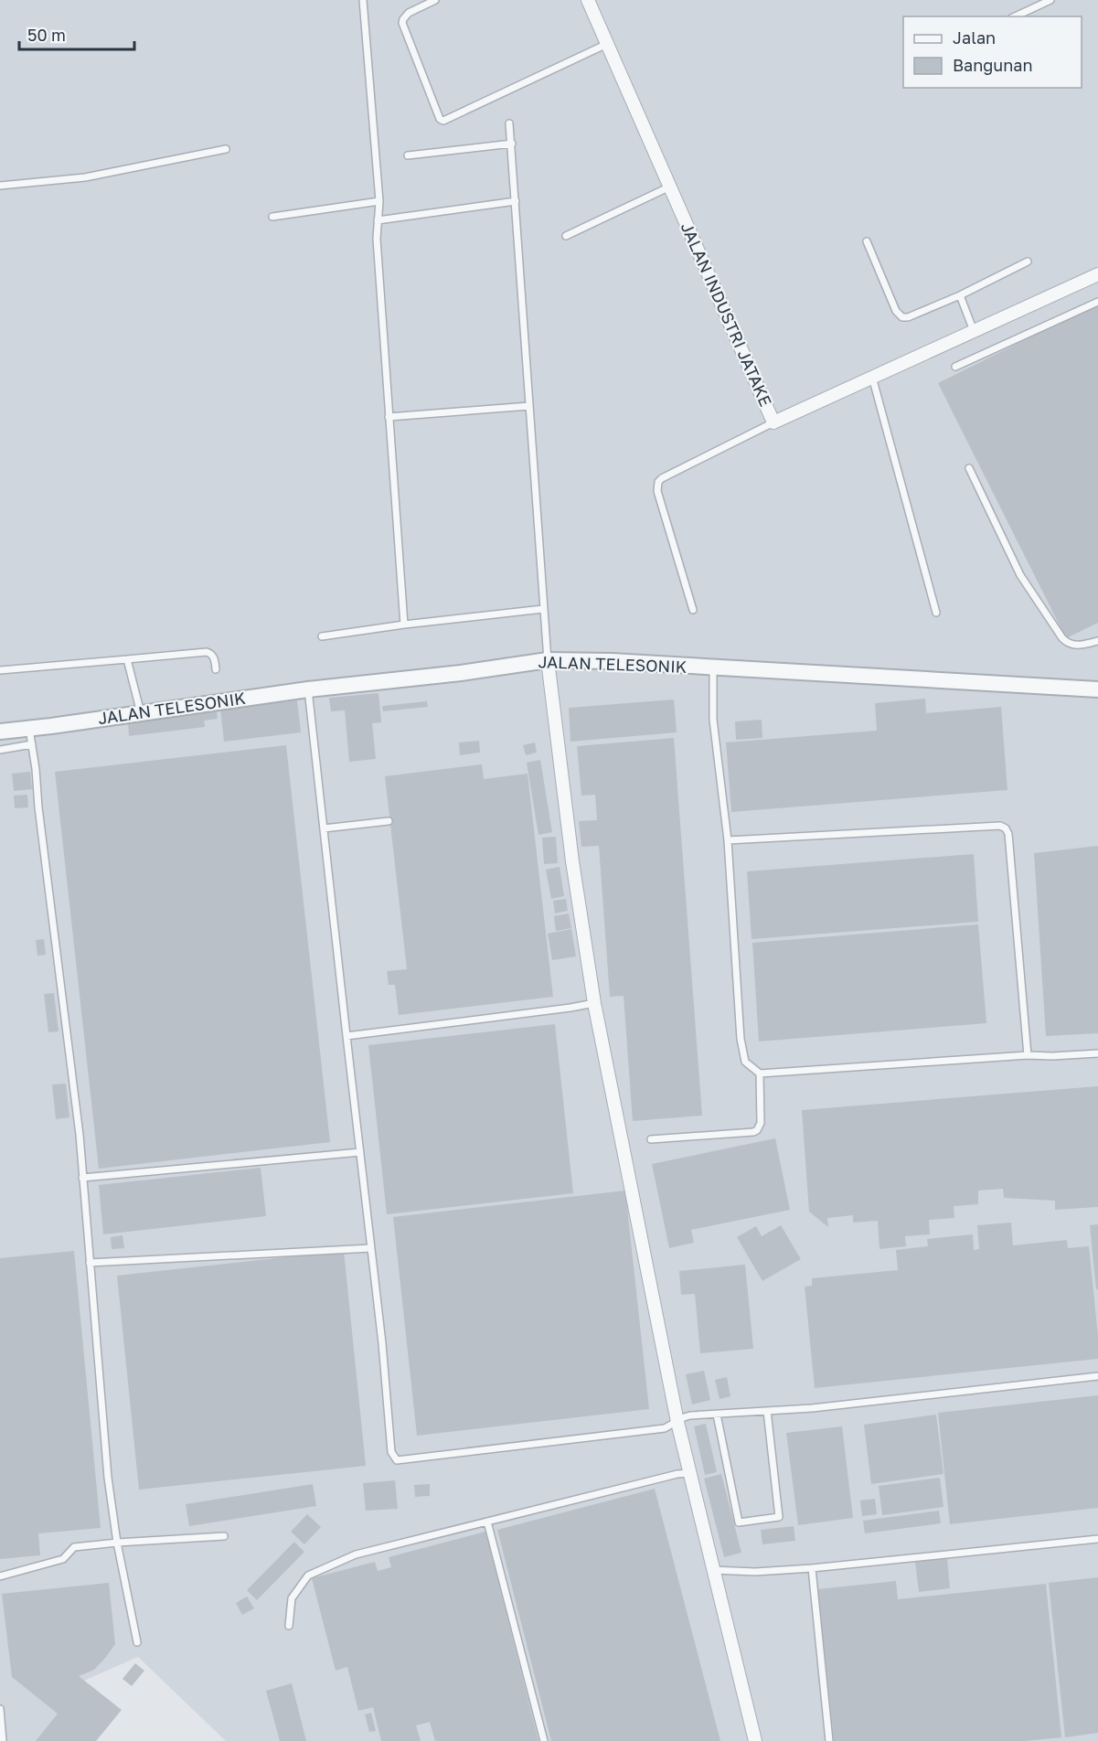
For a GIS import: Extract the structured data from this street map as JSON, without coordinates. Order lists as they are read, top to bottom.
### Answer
{
  "streets": {
    "street": ["JALAN INDUSTRI JATAKE", "JALAN TELESONIK"]
  },
  "legend": ["Jalan", "Bangunan"],
  "scale_bar": "50 m"
}
